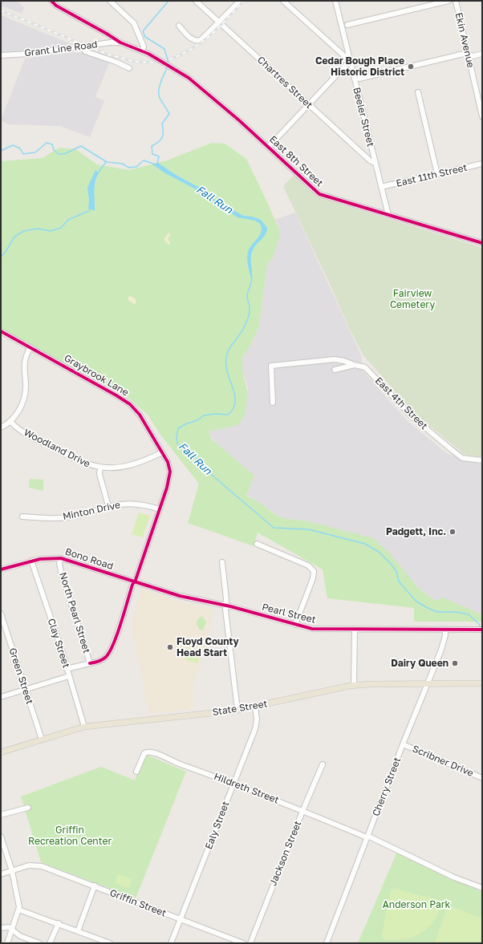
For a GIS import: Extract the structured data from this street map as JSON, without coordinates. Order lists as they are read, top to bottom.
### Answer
{
  "streets": {
    "main road": ["State Street"],
    "street": [
      "Ekin Avenue",
      "Grant Line Road",
      "Chartres Street",
      "Beeler Street",
      "East 8th Street",
      "East 11th Street",
      "Graybrook Lane",
      "East 4th Street",
      "Woodland Drive",
      "Minton Drive",
      "Bono Road",
      "North Pearl Street",
      "Pearl Street",
      "Clay Street",
      "Green Street",
      "Scribner Drive",
      "Cherry Street",
      "Hildreth Street",
      "Ealy Street",
      "Jackson Street",
      "Griffin Street"
    ]
  },
  "crossings": [
    ["Grant Line Road", "East 8th Street"],
    ["Chartres Street", "Beeler Street"],
    ["Beeler Street", "East 8th Street"],
    ["Beeler Street", "East 11th Street"],
    ["Graybrook Lane", "Woodland Drive"],
    ["Graybrook Lane", "Minton Drive"],
    ["Graybrook Lane", "Bono Road"],
    ["Graybrook Lane", "North Pearl Street"],
    ["Graybrook Lane", "Pearl Street"],
    ["Bono Road", "North Pearl Street"],
    ["Bono Road", "Pearl Street"],
    ["Bono Road", "Clay Street"],
    ["North Pearl Street", "Clay Street"],
    ["Pearl Street", "Cherry Street"],
    ["Clay Street", "State Street"],
    ["Green Street", "State Street"],
    ["State Street", "Cherry Street"],
    ["State Street", "Ealy Street"],
    ["Scribner Drive", "Cherry Street"],
    ["Cherry Street", "Hildreth Street"],
    ["Hildreth Street", "Ealy Street"],
    ["Hildreth Street", "Jackson Street"],
    ["Ealy Street", "Griffin Street"]
  ],
  "water": ["Fall Run"],
  "parks": ["Fairview Cemetery", "Griffin Recreation Center", "Anderson Park"],
  "places": [
    "Cedar Bough Place Historic District",
    "Padgett, Inc.",
    "Floyd County Head Start",
    "Dairy Queen"
  ]
}
